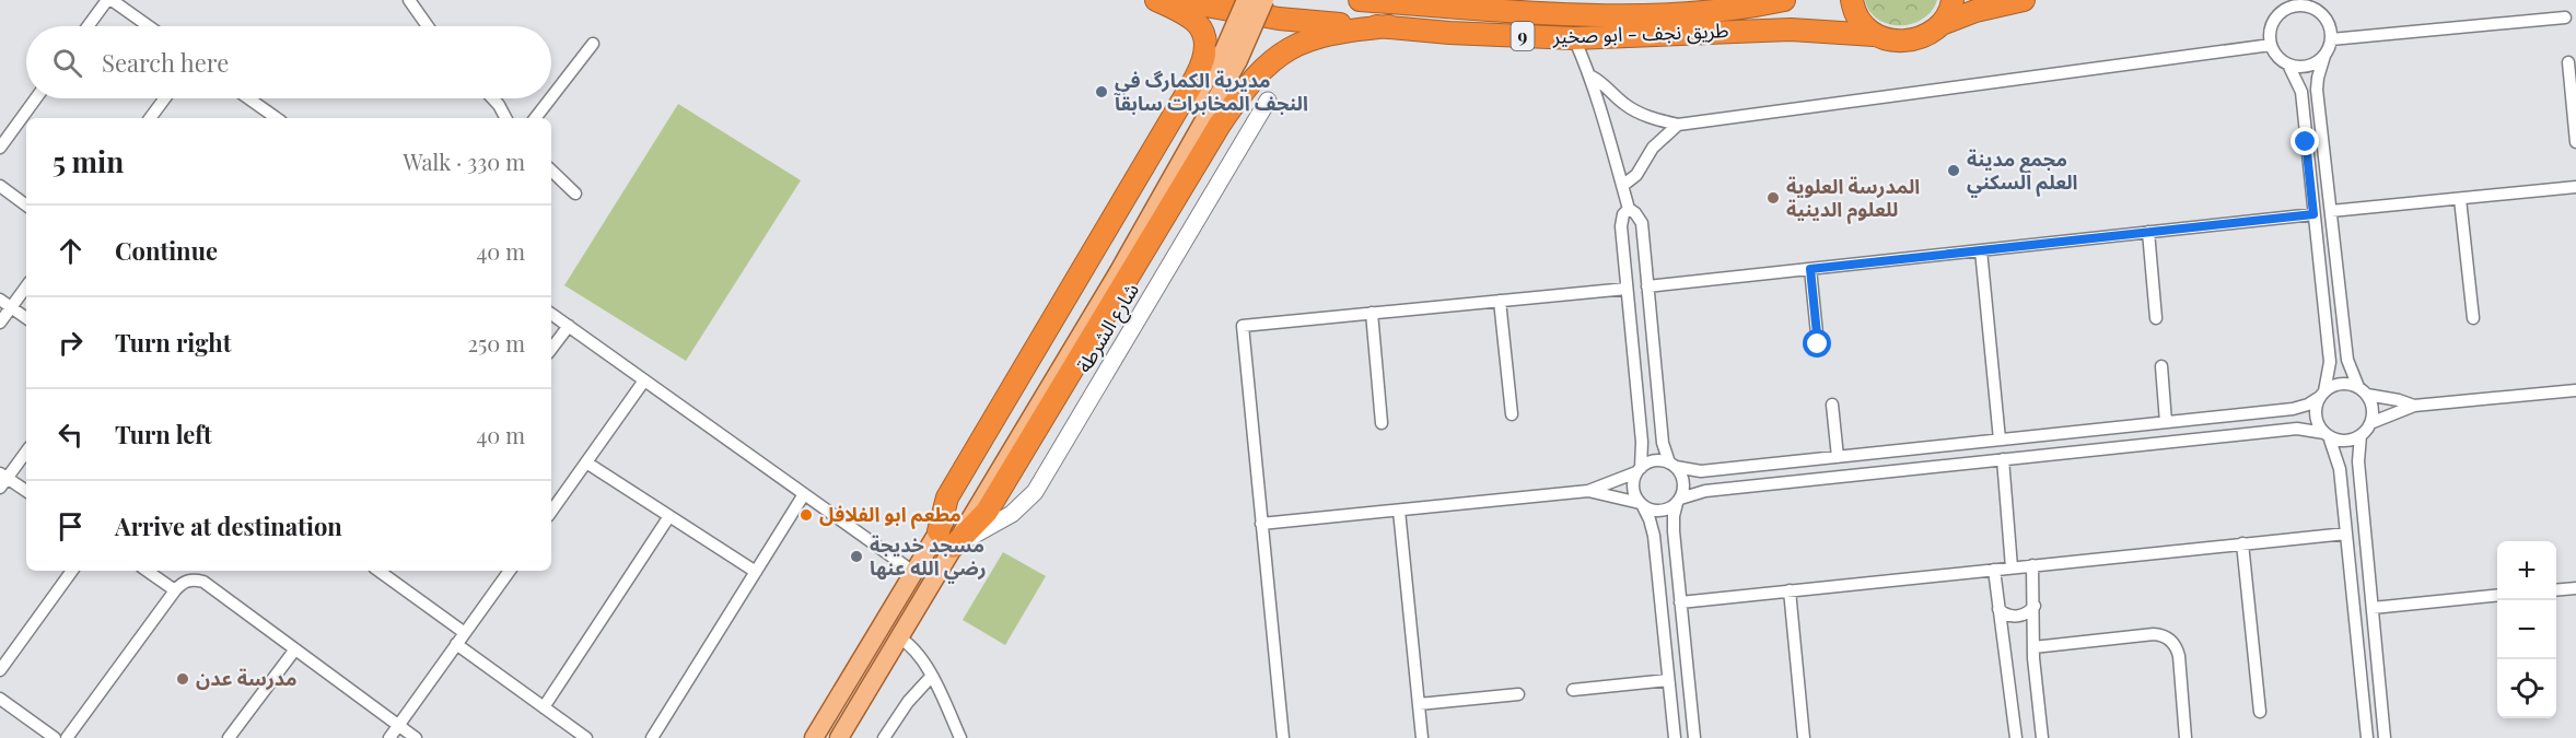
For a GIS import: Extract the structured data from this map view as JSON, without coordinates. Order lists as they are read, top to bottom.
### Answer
{
  "streets": {
    "highway": ["طريق نجف - ابو صخير", "9"],
    "main road": ["شارع الشرطة"]
  },
  "crossings": [
    ["طريق نجف - ابو صخير", "9"]
  ],
  "places": [
    "مديرية الكمارگ في النجف المخابرات سابقآ",
    "مجمع مدينة العلم السكني",
    "المدرسة العلوية للعلوم الدينية",
    "مطعم ابو الفلافل",
    "مسجد خديجة رضي الله عنها",
    "مدرسة عدن"
  ],
  "page": {
    "search": "Search here",
    "heading": ["5 min", "Walk · 330 m"],
    "list": [
      ["Continue", "40 m"],
      ["Turn right", "250 m"],
      ["Turn left", "40 m"],
      "Arrive at destination"
    ],
    "map_buttons": ["+", "−"]
  }
}
